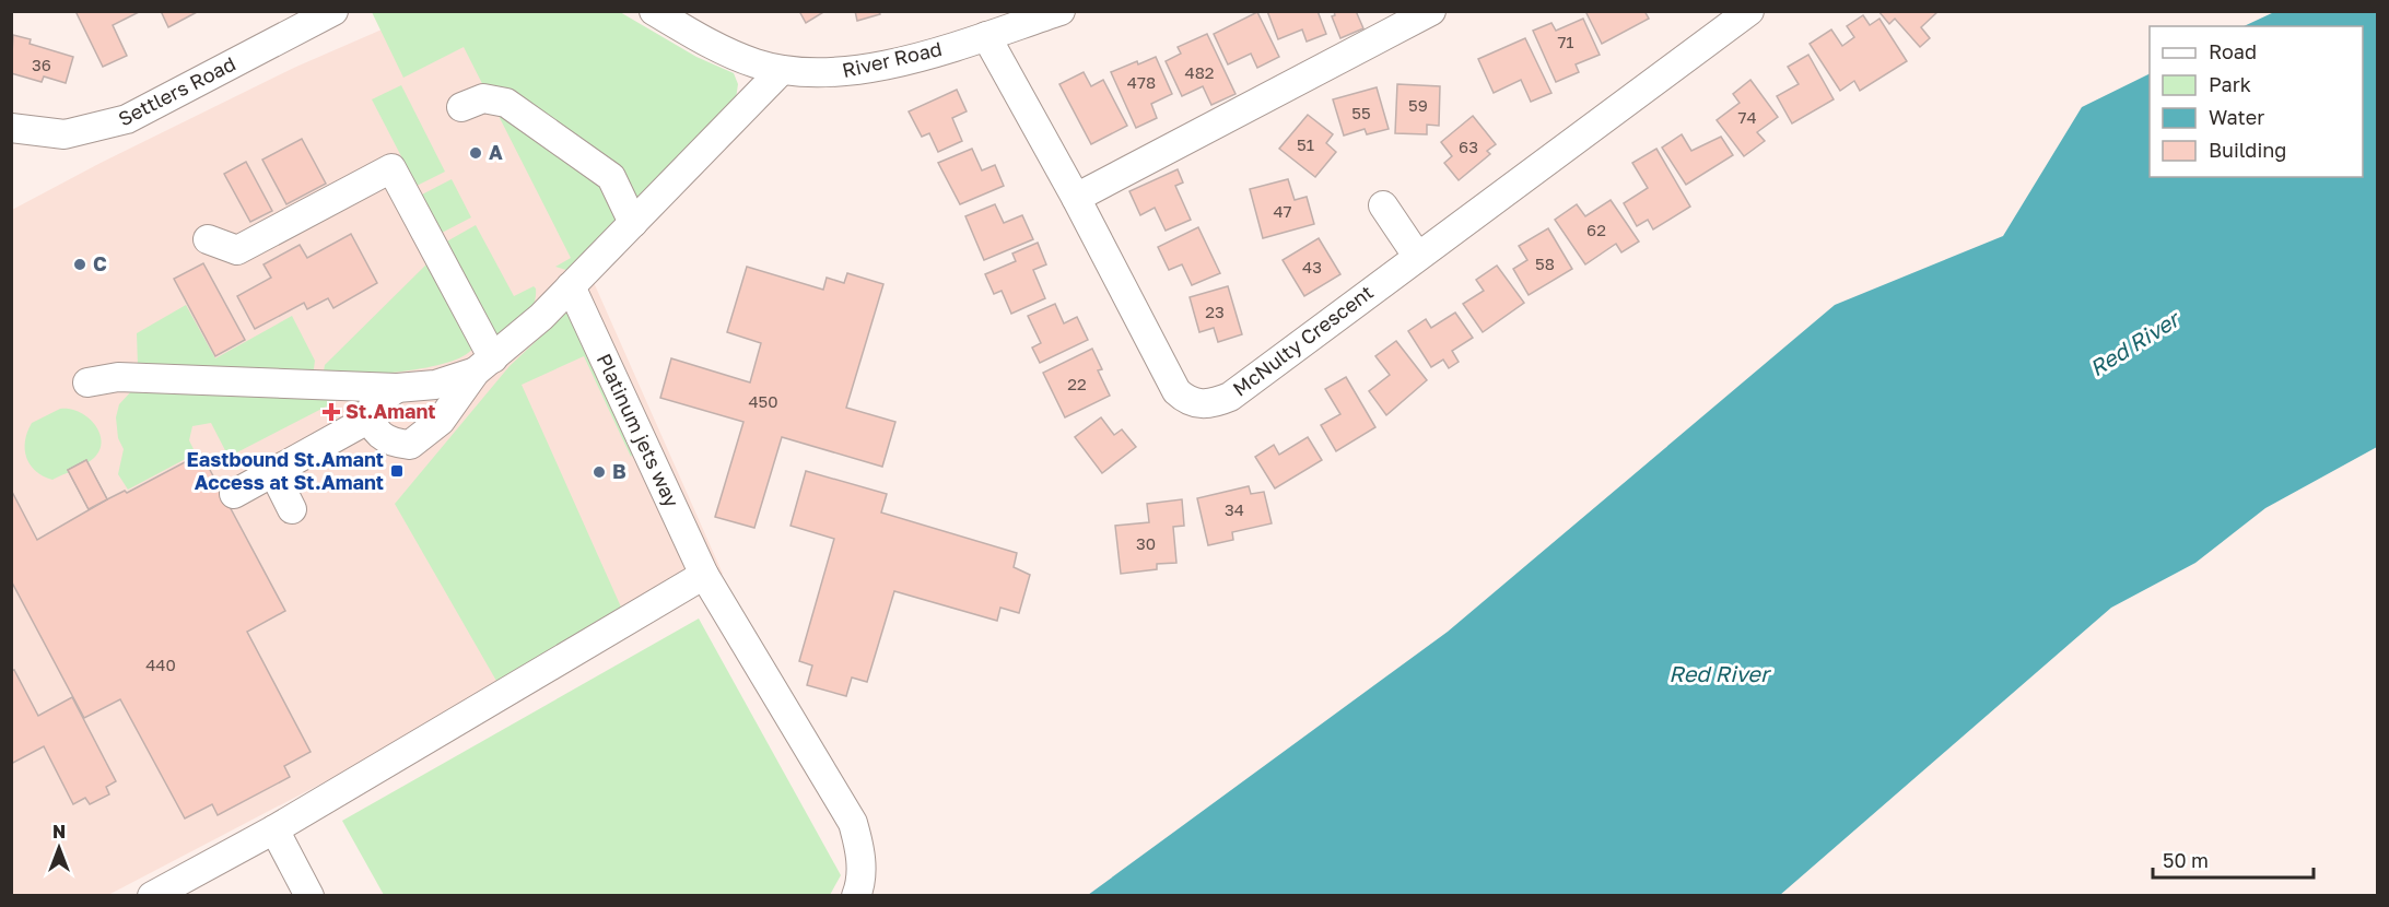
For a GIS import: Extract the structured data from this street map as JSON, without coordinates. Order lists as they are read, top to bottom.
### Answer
{
  "streets": {
    "street": [
      "River Road",
      "Settlers Road",
      "McNulty Crescent",
      "Platinum jets way"
    ]
  },
  "crossings": [
    ["River Road", "McNulty Crescent"]
  ],
  "water": ["Red River"],
  "places": {
    "other": ["A", "C", "B"],
    "health": ["St.Amant"],
    "transit": ["Eastbound St.Amant Access at St.Amant"]
  },
  "house_numbers": [
    "71",
    "36",
    "482",
    "478",
    "59",
    "55",
    "74",
    "51",
    "63",
    "47",
    "62",
    "58",
    "43",
    "23",
    "22",
    "450",
    "34",
    "30",
    "440"
  ],
  "legend": [
    "Road",
    "Park",
    "Water",
    "Building"
  ],
  "scale_bar": "50 m",
  "north": "top"
}
